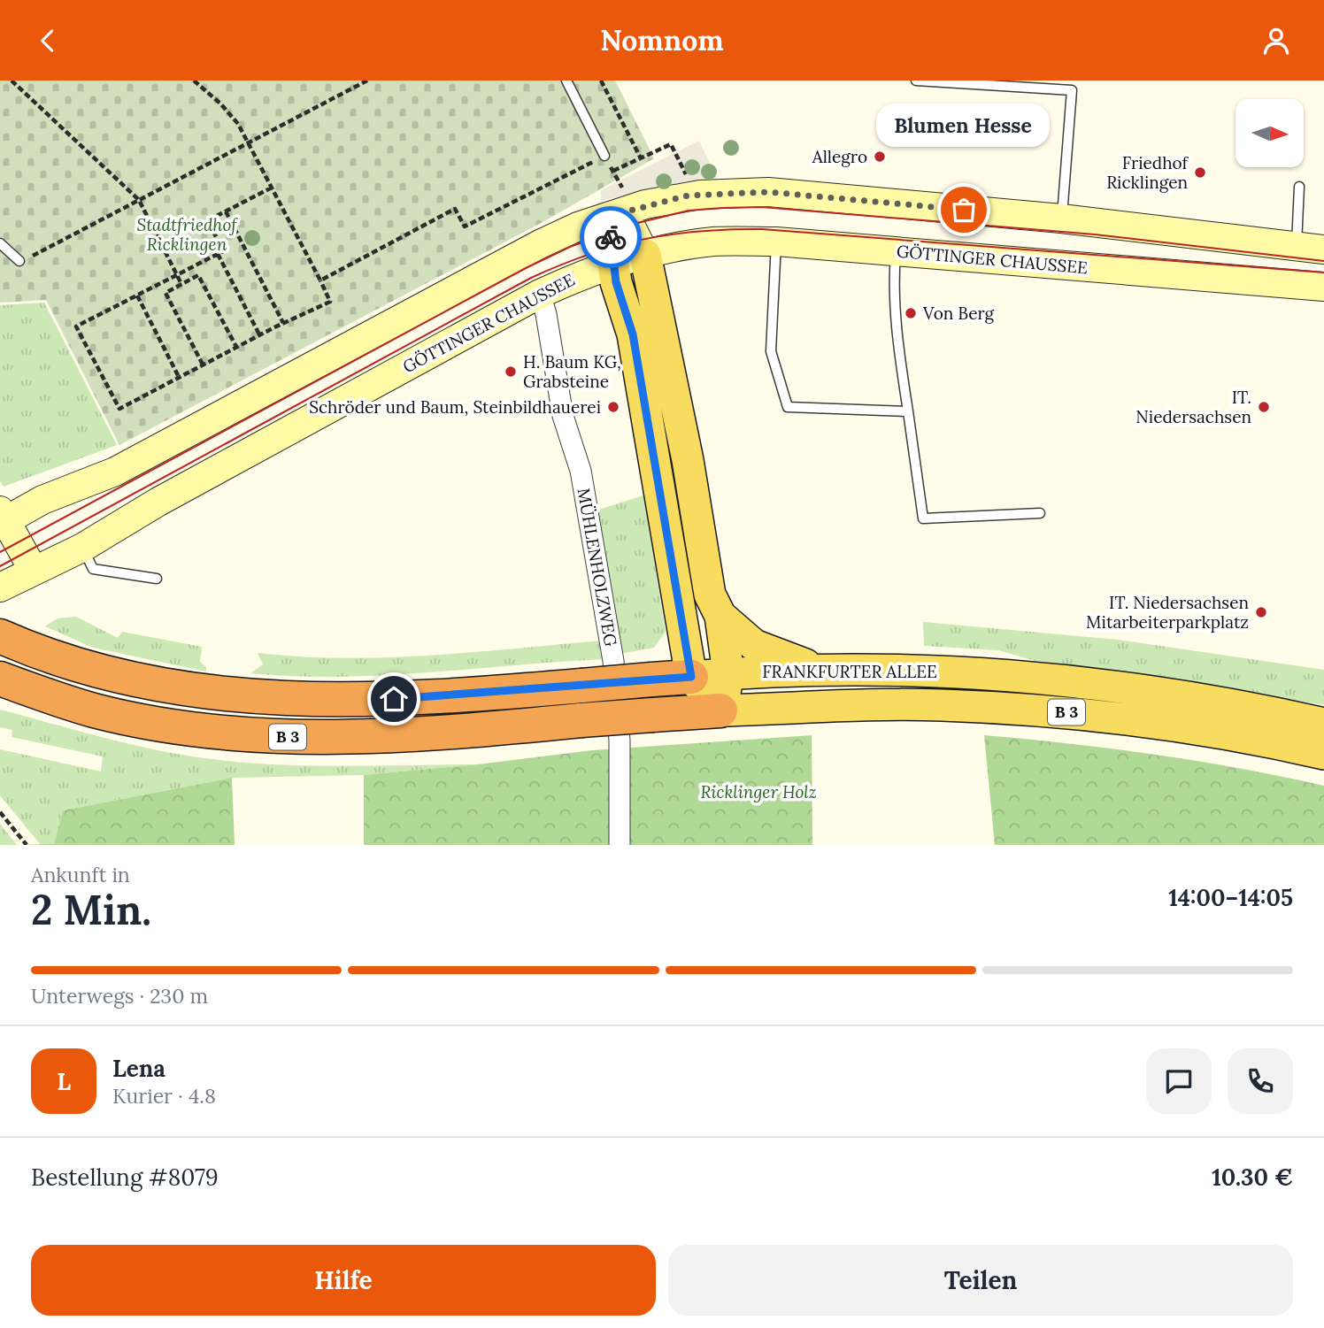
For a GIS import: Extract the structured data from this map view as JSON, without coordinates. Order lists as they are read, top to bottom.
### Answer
{
  "streets": {
    "highway": ["FRANKFURTER ALLEE", "B 3"],
    "street": ["GÖTTINGER CHAUSSEE", "MÜHLENHOLZWEG"]
  },
  "crossings": [
    ["GÖTTINGER CHAUSSEE", "MÜHLENHOLZWEG"],
    ["FRANKFURTER ALLEE", "B 3"]
  ],
  "parks": ["Stadtfriedhof Ricklingen", "Ricklinger Holz"],
  "places": [
    "Allegro",
    "Friedhof Ricklingen",
    "Blumen Hesse",
    "Von Berg",
    "H. Baum KG, Grabsteine",
    "Schröder und Baum, Steinbildhauerei",
    "IT. Niedersachsen",
    "IT. Niedersachsen Mitarbeiterparkplatz"
  ],
  "north": "right",
  "page": {
    "header": "Nomnom",
    "bubble": "Blumen Hesse",
    "heading": ["2 Min.", "Ankunft in", "14:00–14:05"],
    "panel": [
      "Lena",
      "Kurier · 4.8",
      "Bestellung #8079",
      "10.30 €"
    ],
    "bar": "Unterwegs · 230 m",
    "round": "L",
    "buttons": ["Hilfe", "Teilen"]
  }
}
